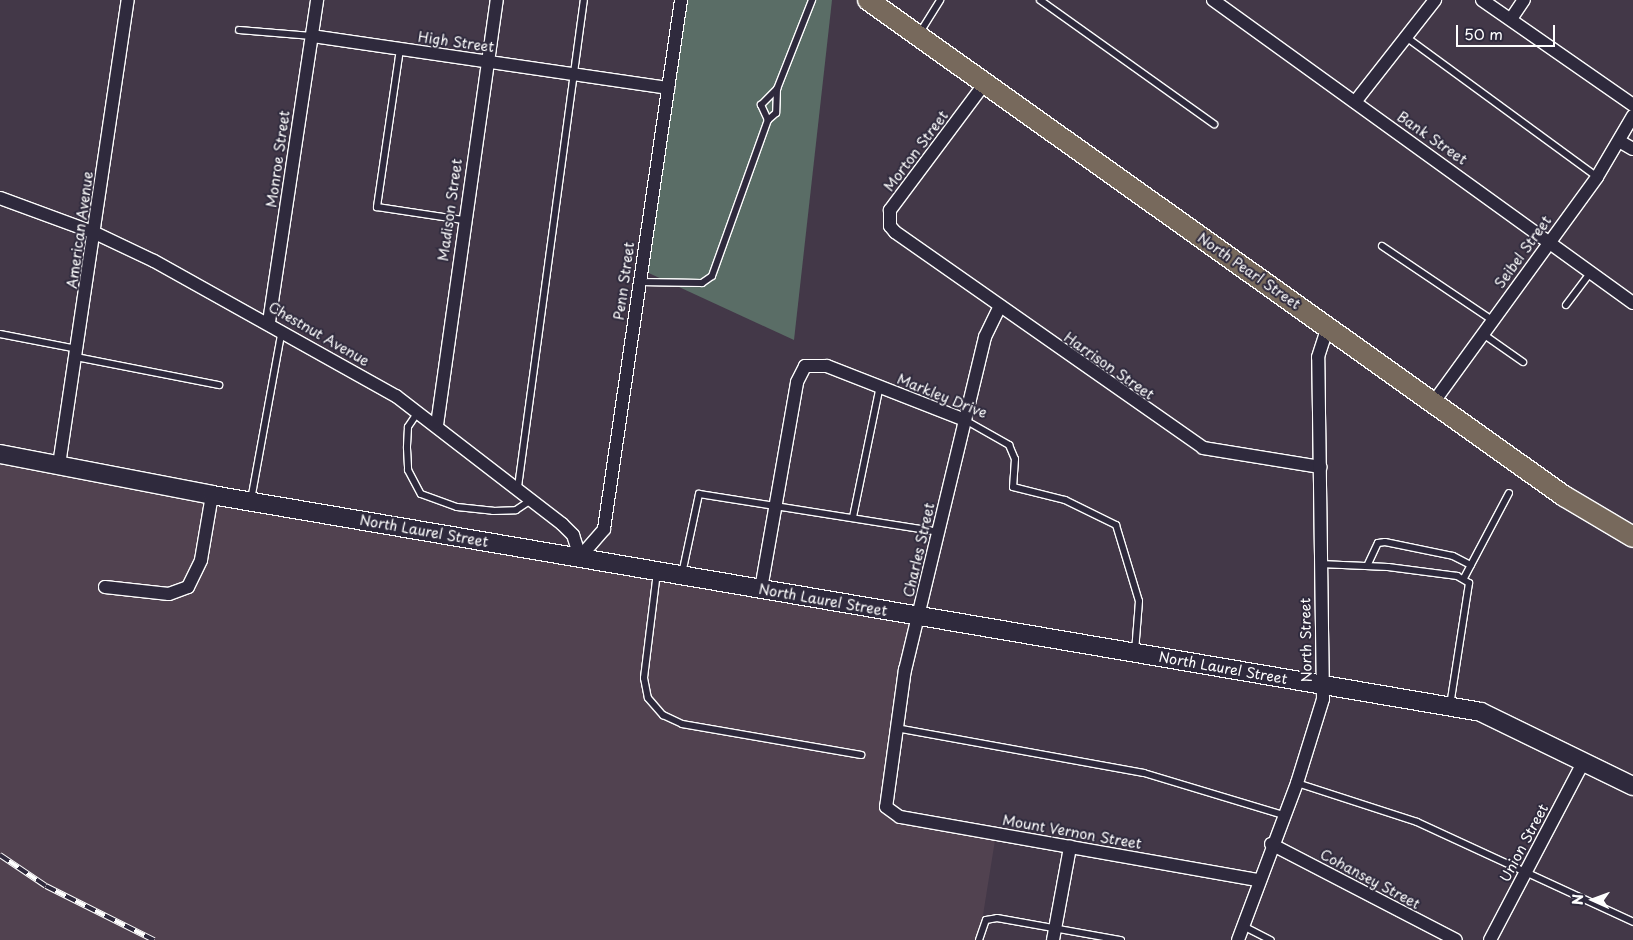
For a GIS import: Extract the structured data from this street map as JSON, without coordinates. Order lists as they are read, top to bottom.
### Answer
{
  "streets": {
    "main road": ["North Pearl Street"],
    "street": [
      "High Street",
      "Bank Street",
      "Morton Street",
      "Monroe Street",
      "Madison Street",
      "American Avenue",
      "Seibel Street",
      "Penn Street",
      "Chestnut Avenue",
      "Harrison Street",
      "Markley Drive",
      "North Laurel Street",
      "Charles Street",
      "North Street",
      "Mount Vernon Street",
      "Union Street",
      "Cohansey Street"
    ]
  },
  "crossings": [
    ["High Street", "Monroe Street"],
    ["High Street", "Madison Street"],
    ["High Street", "Penn Street"],
    ["Bank Street", "Seibel Street"],
    ["Morton Street", "North Pearl Street"],
    ["Morton Street", "Harrison Street"],
    ["Monroe Street", "Chestnut Avenue"],
    ["Madison Street", "Chestnut Avenue"],
    ["American Avenue", "Chestnut Avenue"],
    ["American Avenue", "North Laurel Street"],
    ["Seibel Street", "North Pearl Street"],
    ["North Pearl Street", "North Street"],
    ["Penn Street", "Chestnut Avenue"],
    ["Penn Street", "North Laurel Street"],
    ["Chestnut Avenue", "North Laurel Street"],
    ["Harrison Street", "Charles Street"],
    ["Harrison Street", "North Street"],
    ["Markley Drive", "North Laurel Street"],
    ["Markley Drive", "Charles Street"],
    ["North Laurel Street", "Charles Street"],
    ["North Laurel Street", "North Street"],
    ["North Laurel Street", "Union Street"],
    ["Charles Street", "Mount Vernon Street"],
    ["North Street", "Mount Vernon Street"],
    ["North Street", "Cohansey Street"]
  ],
  "scale_bar": "50 m",
  "north": "left"
}
